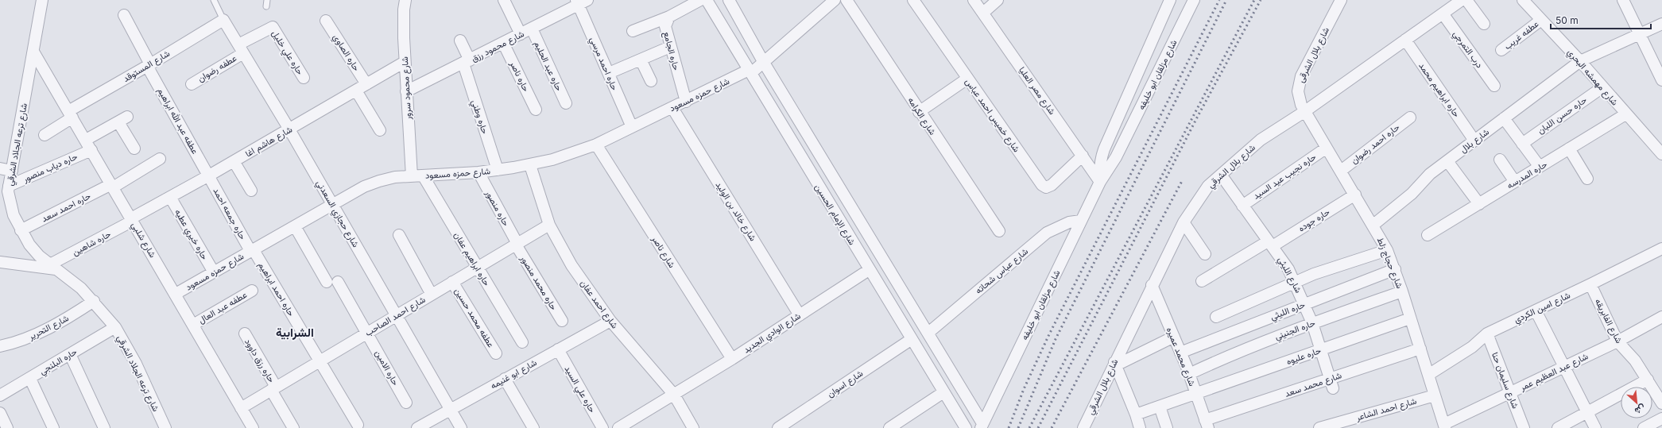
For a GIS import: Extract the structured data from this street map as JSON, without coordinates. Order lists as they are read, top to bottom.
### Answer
{
  "streets": {
    "street": [
      "عطفه غريب",
      "شارع محمود رزق",
      "درب التمرجي",
      "حاره الجامع",
      "حاره علي خليل",
      "حاره الصاوي",
      "شارع بلال الشرقى",
      "حاره احمد مرسي",
      "شارع المستوقد",
      "حاره عبد الحليم",
      "عطفه رضوان",
      "شارع مزلقان ابو خليفه",
      "حاره ناصر",
      "شارع مهمشه البحري",
      "شارع محمود سرور",
      "حاره ابراهيم محمد",
      "شارع مصر العليا",
      "شارع حمزه مسعود",
      "شارع خميس احمد عباس",
      "حاره حسن اللبان",
      "شارع الكرامه",
      "حاره وطني",
      "عطفه عبد الله ابراهيم",
      "شارع بلال",
      "شارع هاشم اغا",
      "حاره احمد رضوان",
      "شارع ترعه الجلاد الشرقي",
      "شارع بلال الشرقي",
      "حاره دياب منصور",
      "حاره المدرسه",
      "حاره نجيب عيد السيد",
      "حاره احمد سعد",
      "حاره منصور",
      "شارع خالد بن الوليد",
      "حاره جمعه احمد",
      "شارع حجازي السعدني",
      "شارع الإمام الحسين",
      "حاره جوده",
      "حاره خيري عطيه",
      "شارع شلبي",
      "حاره شاهين",
      "شارع ناصر",
      "حاره ابراهيم عفان",
      "شارع حجاج زلط",
      "شارع عباس شحاته",
      "شارع الليثي",
      "حاره محمد منصور",
      "حاره احمد ابراهيم",
      "شارع احمد عفان",
      "عطفه عبد العال",
      "شارع امين الكردي",
      "حاره الليثي",
      "شارع احمد الصاحب",
      "عطفه محمد حسين",
      "شارع الفابريقه",
      "شارع التحرير",
      "حاره الجنيني",
      "شارع الوادي الجديد",
      "حاره عليوه",
      "شارع محمد عميره",
      "حاره رزق داوود",
      "حاره البلنجي",
      "حاره الامين",
      "شارع عبد العظيم عمر",
      "شارع ابو غنيمه",
      "شارع سليمان حنا",
      "شارع اسوان",
      "شارع محمد سعد",
      "حاره علي السيد",
      "شارع احمد الشاعر"
    ]
  },
  "crossings": [
    ["عطفه غريب", "شارع مهمشه البحري"],
    ["شارع محمود رزق", "حاره احمد مرسي"],
    ["شارع محمود رزق", "حاره عبد الحليم"],
    ["شارع محمود رزق", "حاره ناصر"],
    ["شارع محمود رزق", "شارع محمود سرور"],
    ["شارع محمود رزق", "حاره وطني"],
    ["درب التمرجي", "شارع بلال الشرقي"],
    ["حاره الجامع", "شارع حمزه مسعود"],
    ["حاره علي خليل", "عطفه رضوان"],
    ["حاره علي خليل", "شارع حجازي السعدني"],
    ["حاره الصاوي", "شارع هاشم اغا"],
    ["شارع بلال الشرقى", "شارع بلال الشرقي"],
    ["شارع بلال الشرقى", "شارع حجاج زلط"],
    ["حاره احمد مرسي", "شارع حمزه مسعود"],
    ["شارع المستوقد", "عطفه عبد الله ابراهيم"],
    ["شارع المستوقد", "شارع حجازي السعدني"],
    ["شارع المستوقد", "شارع شلبي"],
    ["عطفه رضوان", "شارع حجازي السعدني"],
    ["شارع مزلقان ابو خليفه", "شارع مصر العليا"],
    ["شارع مزلقان ابو خليفه", "شارع الإمام الحسين"],
    ["شارع مزلقان ابو خليفه", "شارع عباس شحاته"],
    ["شارع مهمشه البحري", "حاره حسن اللبان"],
    ["شارع مهمشه البحري", "شارع بلال"],
    ["شارع مهمشه البحري", "حاره المدرسه"],
    ["شارع محمود سرور", "شارع حمزه مسعود"],
    ["شارع محمود سرور", "شارع هاشم اغا"],
    ["شارع محمود سرور", "حاره ابراهيم عفان"],
    ["حاره ابراهيم محمد", "شارع بلال"],
    ["حاره ابراهيم محمد", "شارع بلال الشرقي"],
    ["شارع مصر العليا", "شارع خميس احمد عباس"],
    ["شارع حمزه مسعود", "حاره وطني"],
    ["شارع حمزه مسعود", "حاره منصور"],
    ["شارع حمزه مسعود", "شارع خالد بن الوليد"],
    ["شارع حمزه مسعود", "حاره جمعه احمد"],
    ["شارع حمزه مسعود", "شارع حجازي السعدني"],
    ["شارع حمزه مسعود", "شارع الإمام الحسين"],
    ["شارع حمزه مسعود", "حاره خيري عطيه"],
    ["شارع حمزه مسعود", "شارع شلبي"],
    ["شارع حمزه مسعود", "شارع ناصر"],
    ["شارع حمزه مسعود", "حاره ابراهيم عفان"],
    ["شارع حمزه مسعود", "حاره احمد ابراهيم"],
    ["شارع حمزه مسعود", "شارع احمد عفان"],
    ["عطفه عبد الله ابراهيم", "شارع هاشم اغا"],
    ["عطفه عبد الله ابراهيم", "حاره جمعه احمد"],
    ["شارع بلال", "شارع حجاج زلط"],
    ["شارع هاشم اغا", "حاره جمعه احمد"],
    ["شارع هاشم اغا", "شارع حجازي السعدني"],
    ["شارع هاشم اغا", "حاره خيري عطيه"],
    ["شارع هاشم اغا", "شارع شلبي"],
    ["شارع هاشم اغا", "حاره شاهين"],
    ["حاره احمد رضوان", "شارع حجاج زلط"],
    ["شارع ترعه الجلاد الشرقي", "حاره دياب منصور"],
    ["شارع ترعه الجلاد الشرقي", "حاره احمد سعد"],
    ["شارع ترعه الجلاد الشرقي", "شارع شلبي"],
    ["شارع ترعه الجلاد الشرقي", "حاره شاهين"],
    ["شارع ترعه الجلاد الشرقي", "شارع التحرير"],
    ["شارع ترعه الجلاد الشرقي", "حاره البلنجي"],
    ["شارع بلال الشرقي", "شارع حجاج زلط"],
    ["شارع بلال الشرقي", "شارع الليثي"],
    ["شارع بلال الشرقي", "شارع محمد عميره"],
    ["حاره دياب منصور", "شارع شلبي"],
    ["حاره نجيب عيد السيد", "شارع حجاج زلط"],
    ["حاره نجيب عيد السيد", "شارع الليثي"],
    ["حاره احمد سعد", "شارع شلبي"],
    ["حاره منصور", "حاره محمد منصور"],
    ["حاره منصور", "شارع احمد الصاحب"],
    ["شارع خالد بن الوليد", "شارع الوادي الجديد"],
    ["حاره جمعه احمد", "حاره احمد ابراهيم"],
    ["شارع حجازي السعدني", "شارع احمد الصاحب"],
    ["شارع حجازي السعدني", "شارع ابو غنيمه"],
    ["شارع الإمام الحسين", "شارع عباس شحاته"],
    ["شارع الإمام الحسين", "شارع الوادي الجديد"],
    ["شارع الإمام الحسين", "شارع اسوان"],
    ["حاره جوده", "شارع حجاج زلط"],
    ["حاره جوده", "شارع الليثي"],
    ["شارع شلبي", "حاره شاهين"],
    ["شارع شلبي", "عطفه عبد العال"],
    ["شارع شلبي", "شارع احمد الصاحب"],
    ["شارع ناصر", "شارع الوادي الجديد"],
    ["حاره ابراهيم عفان", "شارع احمد الصاحب"],
    ["شارع حجاج زلط", "شارع امين الكردي"],
    ["شارع حجاج زلط", "حاره الليثي"],
    ["شارع حجاج زلط", "حاره الجنيني"],
    ["شارع حجاج زلط", "حاره عليوه"],
    ["شارع حجاج زلط", "شارع عبد العظيم عمر"],
    ["شارع حجاج زلط", "شارع محمد سعد"],
    ["شارع حجاج زلط", "شارع احمد الشاعر"],
    ["شارع الليثي", "حاره الليثي"],
    ["شارع الليثي", "حاره الجنيني"],
    ["شارع الليثي", "حاره عليوه"],
    ["شارع الليثي", "شارع محمد سعد"],
    ["حاره محمد منصور", "شارع احمد الصاحب"],
    ["حاره احمد ابراهيم", "شارع احمد الصاحب"],
    ["شارع احمد عفان", "شارع احمد الصاحب"],
    ["شارع احمد عفان", "شارع الوادي الجديد"],
    ["شارع احمد عفان", "شارع ابو غنيمه"],
    ["شارع امين الكردي", "شارع الفابريقه"],
    ["شارع امين الكردي", "شارع سليمان حنا"],
    ["حاره الليثي", "شارع محمد عميره"],
    ["شارع احمد الصاحب", "عطفه محمد حسين"],
    ["شارع احمد الصاحب", "حاره رزق داوود"],
    ["شارع احمد الصاحب", "حاره الامين"],
    ["شارع الفابريقه", "شارع عبد العظيم عمر"],
    ["حاره الجنيني", "شارع محمد عميره"],
    ["حاره عليوه", "شارع محمد عميره"],
    ["شارع محمد عميره", "شارع محمد سعد"],
    ["شارع عبد العظيم عمر", "شارع سليمان حنا"],
    ["شارع ابو غنيمه", "حاره علي السيد"]
  ],
  "districts": ["الشرابية"],
  "scale_bar": "50 m",
  "north": "bottom right"
}
